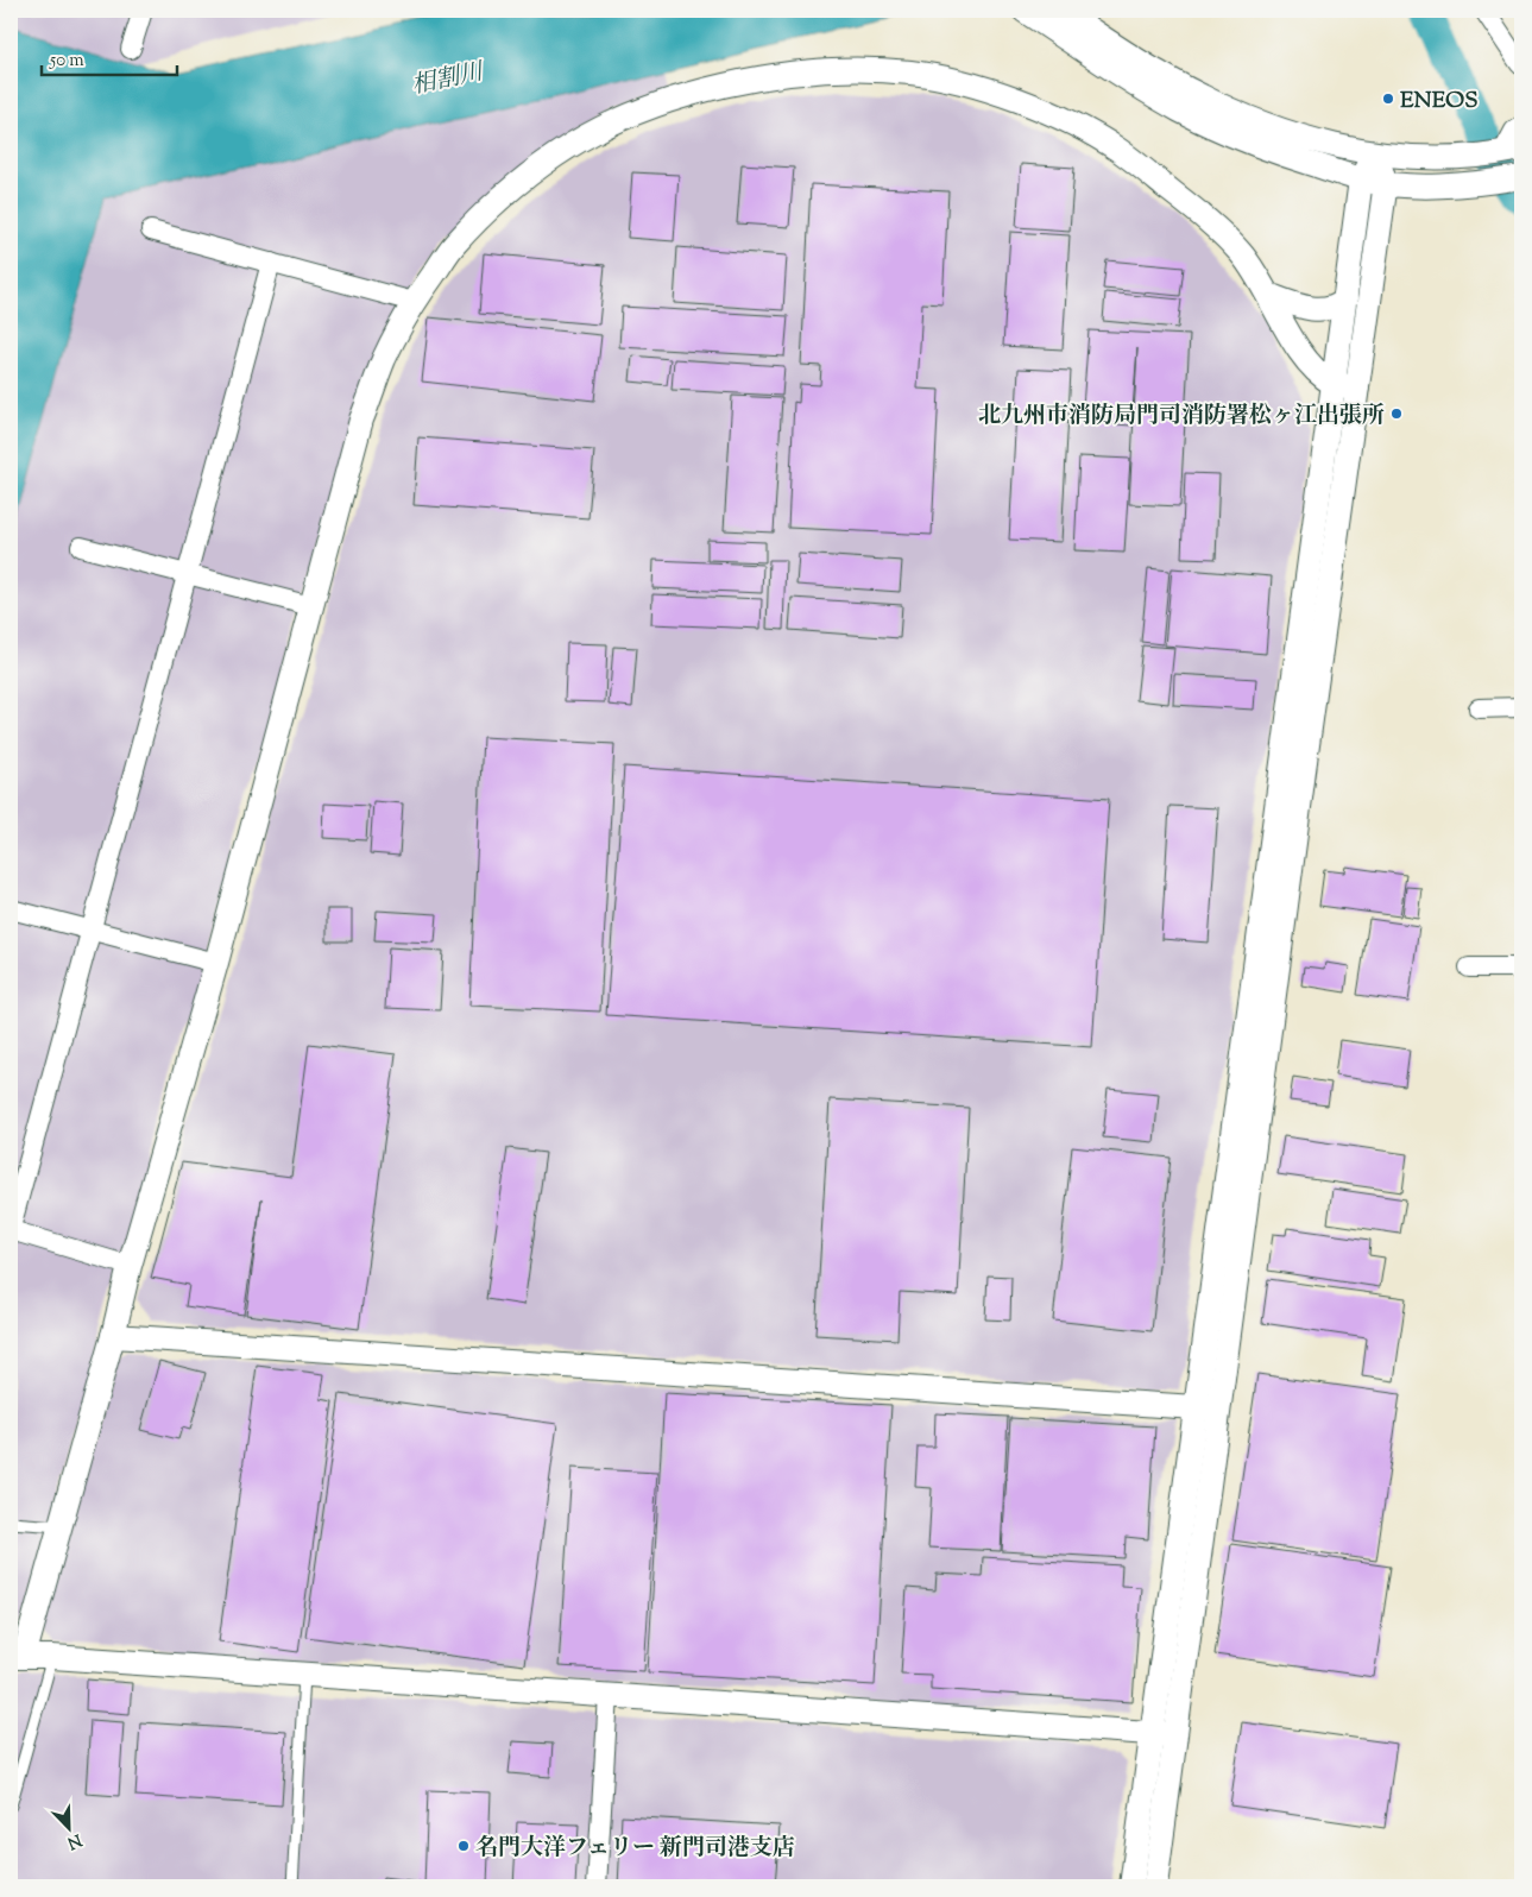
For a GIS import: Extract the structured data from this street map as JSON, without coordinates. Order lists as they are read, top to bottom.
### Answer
{
  "water": ["相割川"],
  "places": ["ENEOS", "北九州市消防局門司消防署松ヶ江出張所", "名門大洋フェリー 新門司港支店"],
  "scale_bar": "50 m",
  "north": "bottom right"
}
